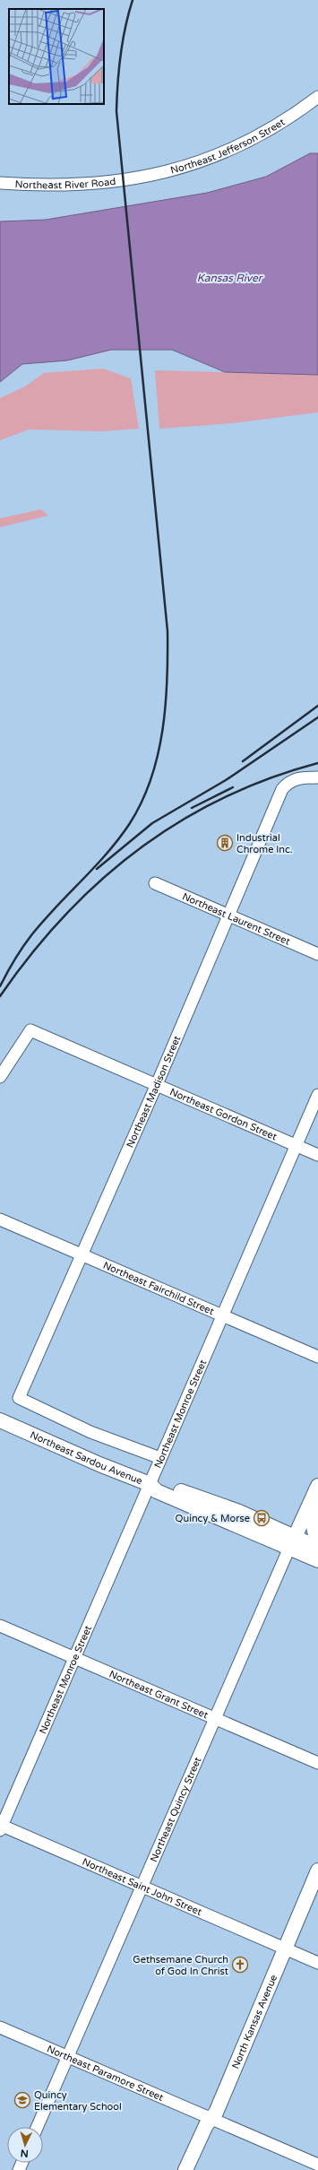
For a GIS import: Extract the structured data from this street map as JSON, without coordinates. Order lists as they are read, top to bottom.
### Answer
{
  "streets": {
    "main road": ["Northeast Sardou Avenue", "Northeast Quincy Street", "North Kansas Avenue"],
    "street": [
      "Northeast Jefferson Street",
      "Northeast River Road",
      "Northeast Laurent Street",
      "Northeast Madison Street",
      "Northeast Gordon Street",
      "Northeast Fairchild Street",
      "Northeast Monroe Street",
      "Northeast Grant Street",
      "Northeast Saint John Street",
      "Northeast Paramore Street"
    ]
  },
  "crossings": [
    ["Northeast Jefferson Street", "Northeast River Road"],
    ["Northeast Laurent Street", "Northeast Madison Street"],
    ["Northeast Madison Street", "Northeast Gordon Street"],
    ["Northeast Madison Street", "Northeast Fairchild Street"],
    ["Northeast Madison Street", "Northeast Monroe Street"],
    ["Northeast Gordon Street", "Northeast Monroe Street"],
    ["Northeast Fairchild Street", "Northeast Monroe Street"],
    ["Northeast Monroe Street", "Northeast Sardou Avenue"],
    ["Northeast Monroe Street", "Northeast Grant Street"],
    ["Northeast Monroe Street", "Northeast Saint John Street"],
    ["Northeast Sardou Avenue", "Northeast Quincy Street"],
    ["Northeast Grant Street", "Northeast Quincy Street"],
    ["Northeast Quincy Street", "Northeast Saint John Street"],
    ["Northeast Quincy Street", "Northeast Paramore Street"],
    ["Northeast Saint John Street", "North Kansas Avenue"],
    ["North Kansas Avenue", "Northeast Paramore Street"]
  ],
  "water": ["Kansas River"],
  "places": {
    "building": ["Industrial Chrome Inc."],
    "bus stop": ["Quincy & Morse"],
    "church": ["Gethsemane Church of God In Christ"],
    "school or university": ["Quincy Elementary School"]
  },
  "north": "bottom"
}
